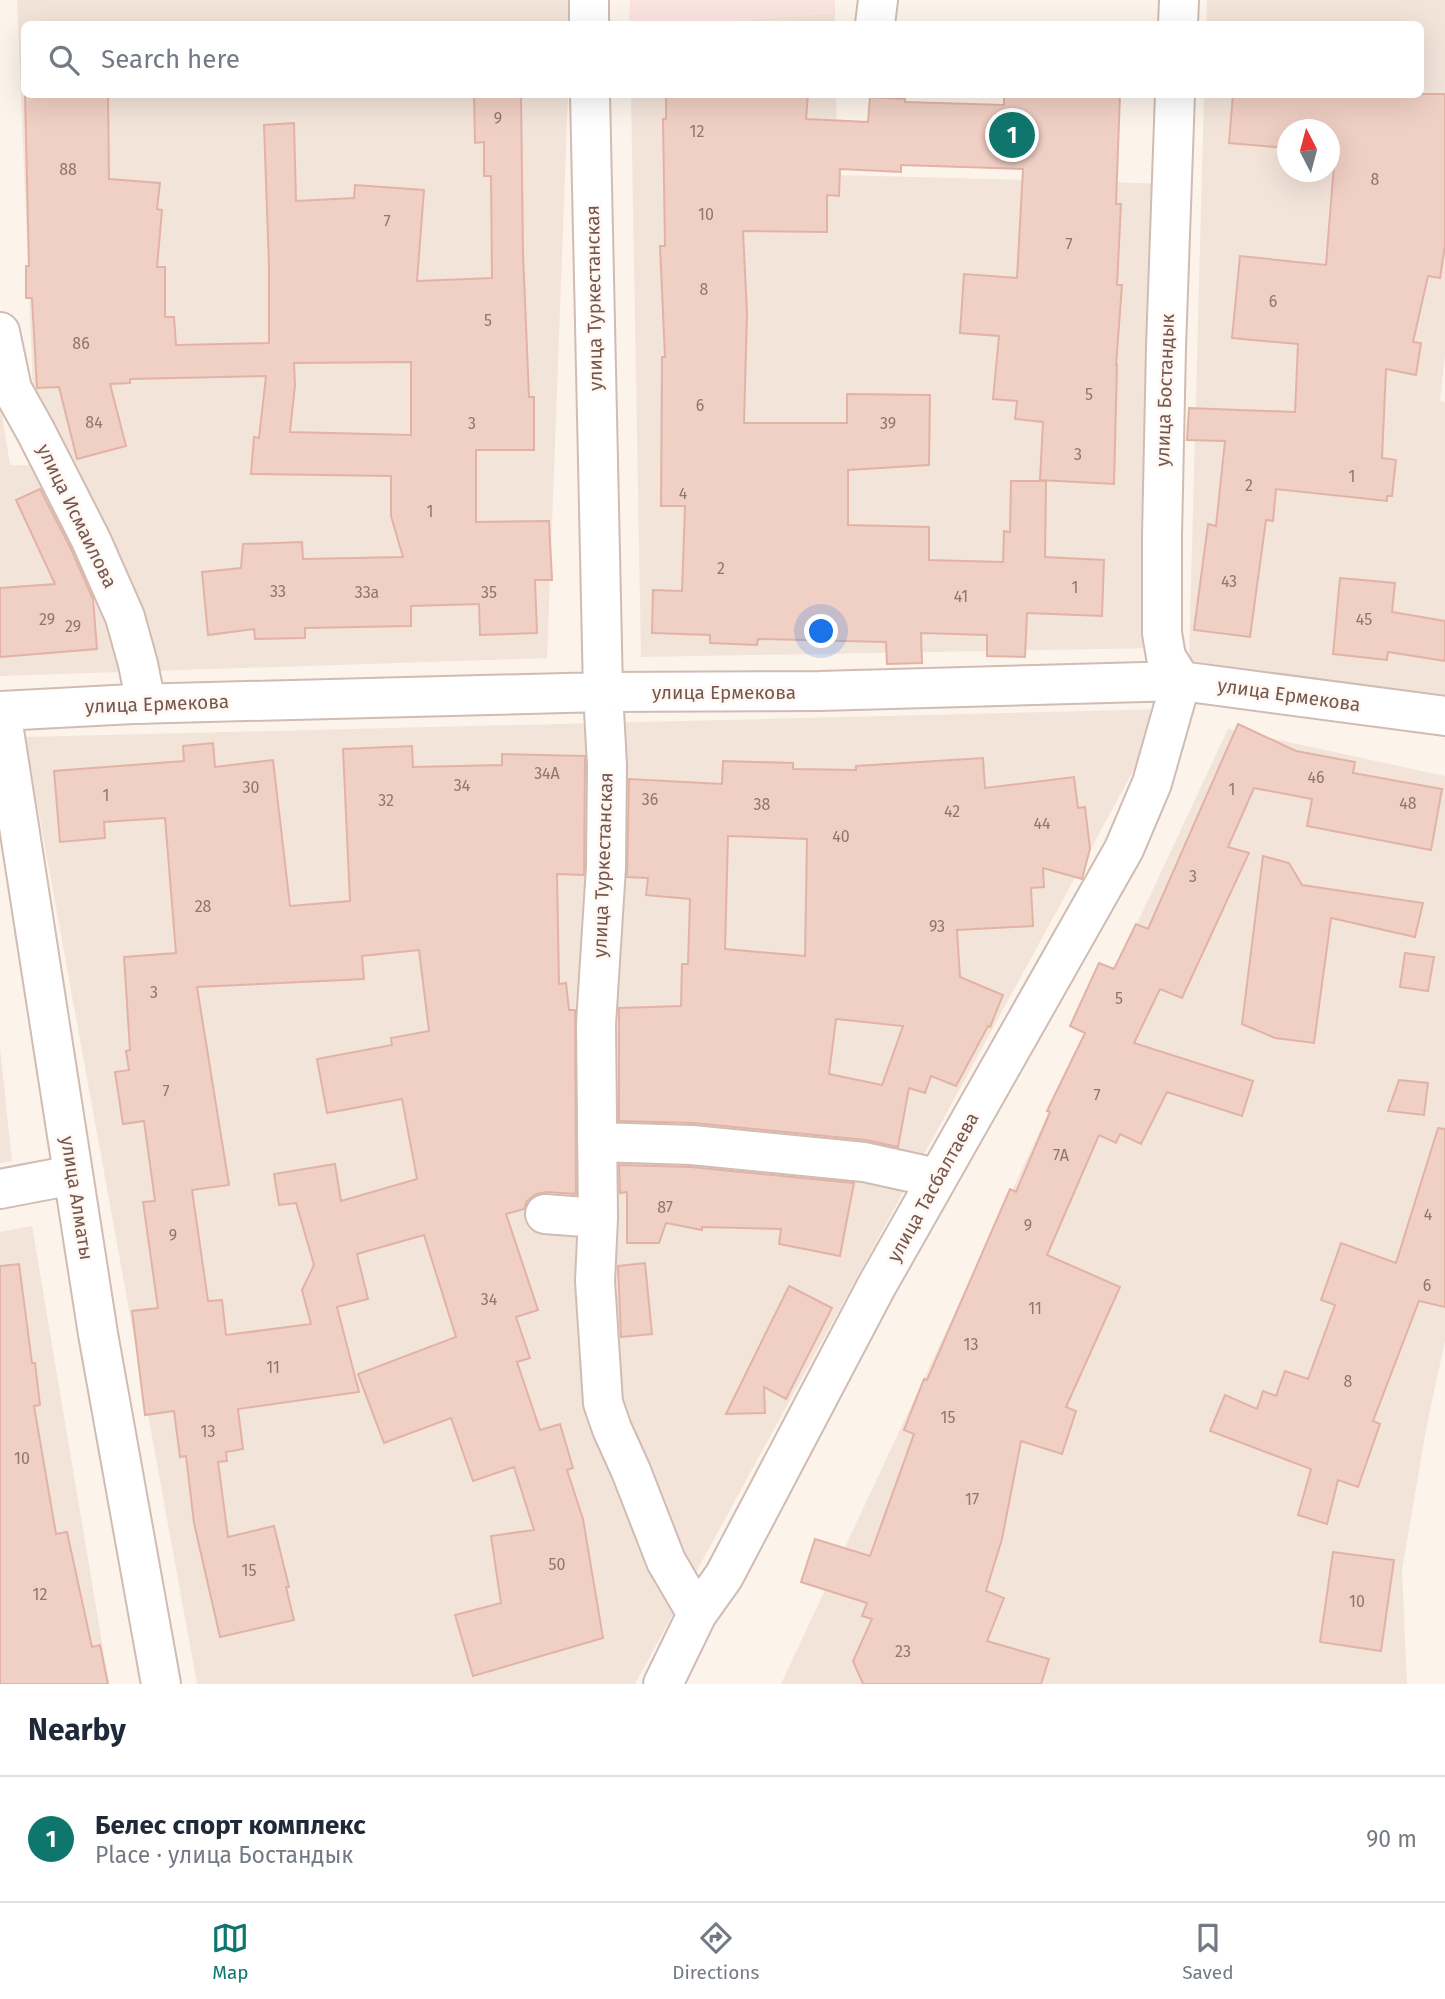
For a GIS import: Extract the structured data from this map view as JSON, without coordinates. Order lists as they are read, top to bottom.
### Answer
{
  "streets": {
    "street": [
      "улица Туркестанская",
      "улица Бостандык",
      "улица Исмаилова",
      "улица Ермекова",
      "улица Тасбалтаева",
      "улица Алматы"
    ]
  },
  "crossings": [
    ["улица Туркестанская", "улица Ермекова"],
    ["улица Туркестанская", "улица Тасбалтаева"],
    ["улица Бостандык", "улица Ермекова"],
    ["улица Бостандык", "улица Тасбалтаева"],
    ["улица Исмаилова", "улица Ермекова"],
    ["улица Ермекова", "улица Тасбалтаева"],
    ["улица Ермекова", "улица Алматы"]
  ],
  "house_numbers": [
    "9",
    "12",
    "88",
    "8",
    "10",
    "7",
    "7",
    "8",
    "6",
    "5",
    "86",
    "5",
    "6",
    "84",
    "3",
    "39",
    "3",
    "1",
    "2",
    "4",
    "1",
    "2",
    "43",
    "1",
    "33",
    "33а",
    "35",
    "41",
    "29",
    "45",
    "29",
    "34А",
    "46",
    "34",
    "30",
    "1",
    "1",
    "36",
    "32",
    "48",
    "38",
    "42",
    "44",
    "40",
    "3",
    "28",
    "93",
    "3",
    "5",
    "7",
    "7",
    "7А",
    "87",
    "4",
    "9",
    "9",
    "6",
    "34",
    "11",
    "13",
    "11",
    "8",
    "15",
    "13",
    "10",
    "17",
    "50",
    "15",
    "12",
    "10",
    "23"
  ],
  "north": "top",
  "page": {
    "search": "Search here",
    "pins": "1",
    "heading": "Nearby",
    "list": [
      {
        "mark": "1",
        "name": "Белес спорт комплекс",
        "note": "Place · улица Бостандык",
        "value": "90 m"
      }
    ],
    "nav": ["Map", "Directions", "Saved"]
  }
}
